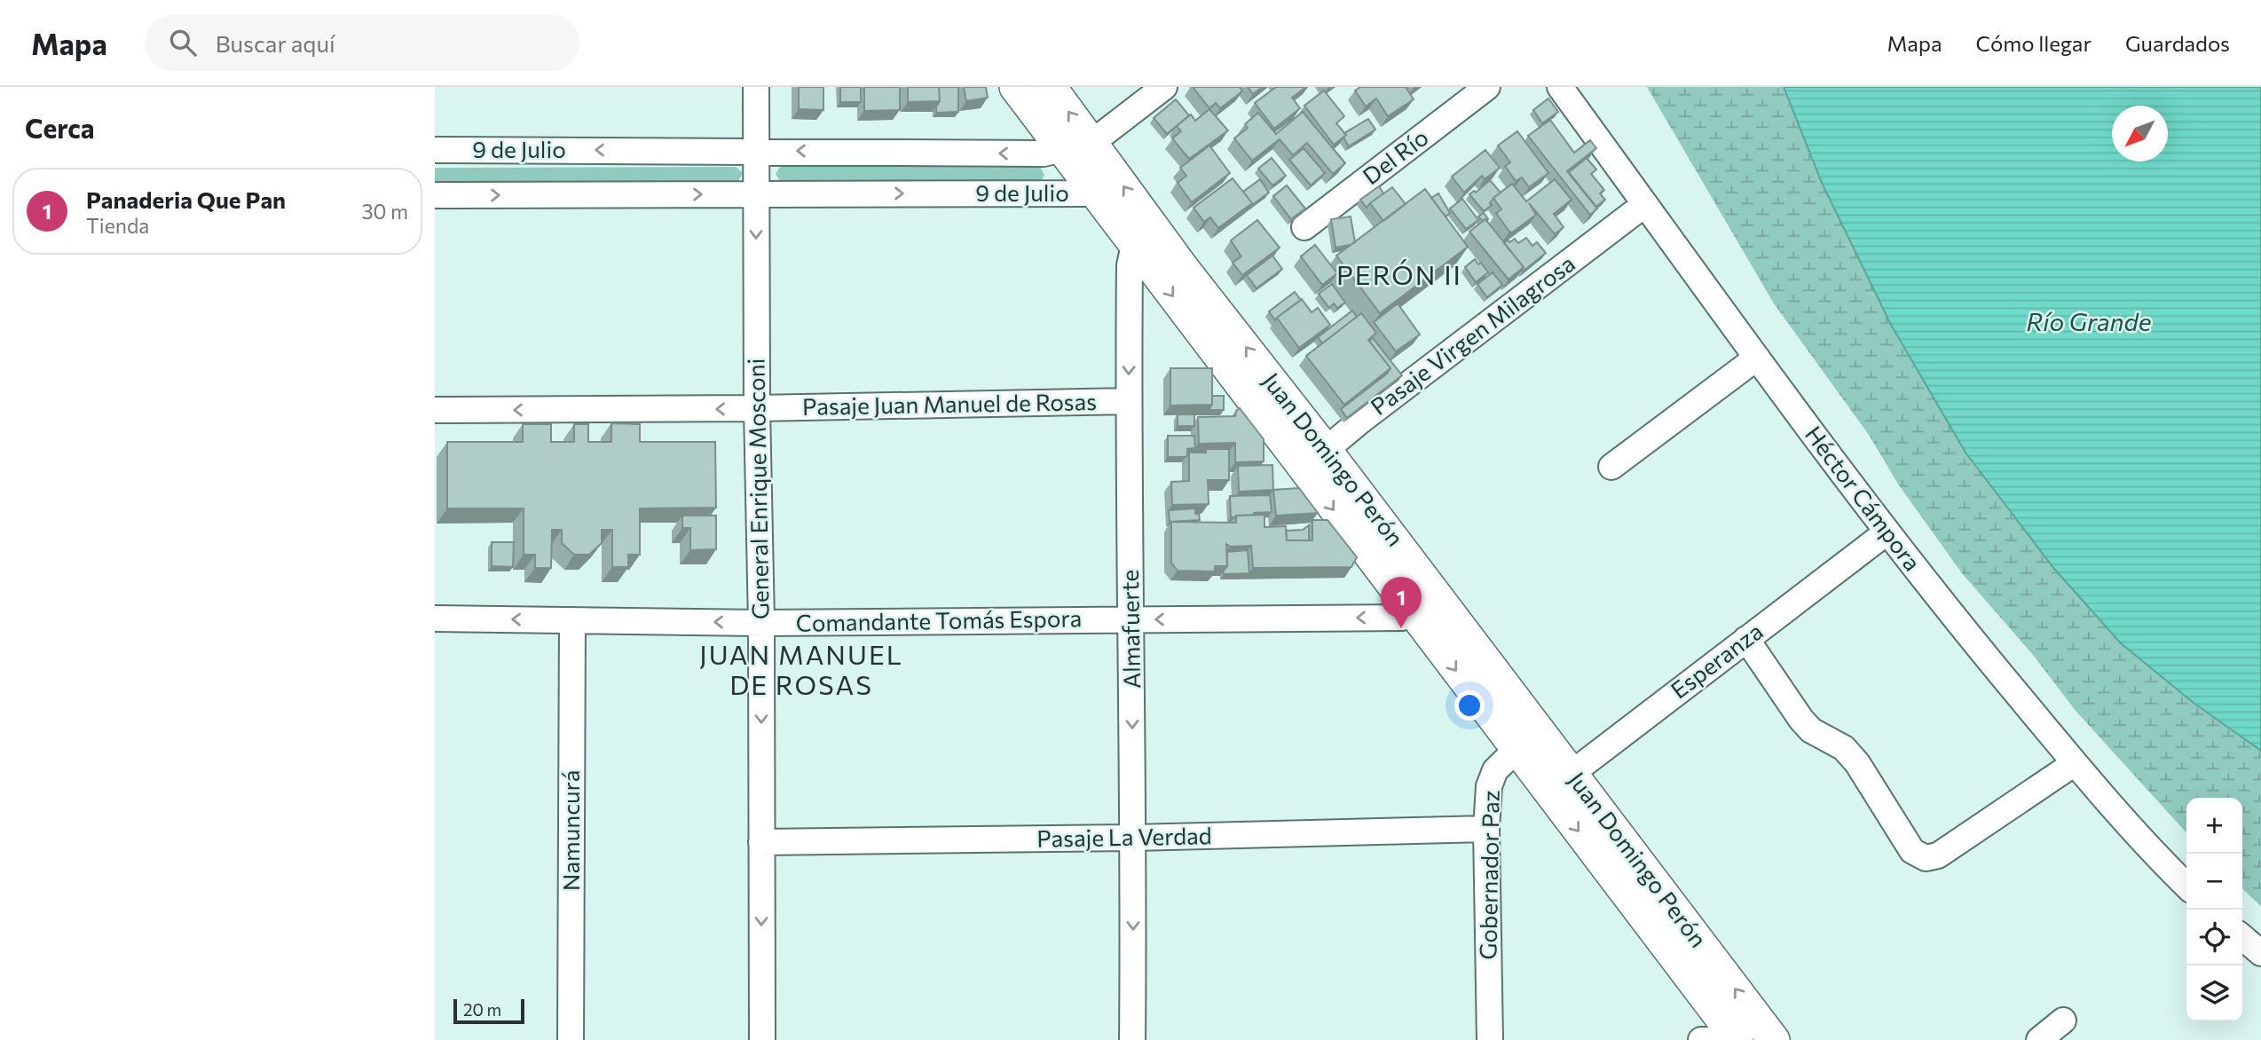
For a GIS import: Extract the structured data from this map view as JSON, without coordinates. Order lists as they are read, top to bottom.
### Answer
{
  "streets": {
    "main road": ["Juan Domingo Perón"],
    "street": [
      "9 de Julio",
      "Del Río",
      "Pasaje Virgen Milagrosa",
      "Pasaje Juan Manuel de Rosas",
      "General Enrique Mosconi",
      "Héctor Cámpora",
      "Comandante Tomás Espora",
      "Almafuerte",
      "Esperanza",
      "Namuncurá",
      "Pasaje La Verdad",
      "Gobernador Paz"
    ]
  },
  "crossings": [
    ["9 de Julio", "Juan Domingo Perón"],
    ["9 de Julio", "General Enrique Mosconi"],
    ["Pasaje Virgen Milagrosa", "Juan Domingo Perón"],
    ["Pasaje Virgen Milagrosa", "Héctor Cámpora"],
    ["Pasaje Juan Manuel de Rosas", "General Enrique Mosconi"],
    ["Pasaje Juan Manuel de Rosas", "Almafuerte"],
    ["Juan Domingo Perón", "Comandante Tomás Espora"],
    ["Juan Domingo Perón", "Almafuerte"],
    ["Juan Domingo Perón", "Esperanza"],
    ["Juan Domingo Perón", "Gobernador Paz"],
    ["General Enrique Mosconi", "Comandante Tomás Espora"],
    ["General Enrique Mosconi", "Pasaje La Verdad"],
    ["Héctor Cámpora", "Esperanza"],
    ["Comandante Tomás Espora", "Almafuerte"],
    ["Comandante Tomás Espora", "Namuncurá"],
    ["Almafuerte", "Pasaje La Verdad"],
    ["Pasaje La Verdad", "Gobernador Paz"]
  ],
  "one_way": [
    "Pasaje Juan Manuel de Rosas",
    "General Enrique Mosconi",
    "Comandante Tomás Espora",
    "Almafuerte"
  ],
  "districts": ["PERÓN II", "JUAN MANUEL DE ROSAS"],
  "water": ["Río Grande"],
  "scale_bar": "20 m",
  "north": "bottom left",
  "page": {
    "header": "Mapa",
    "search": "Buscar aquí",
    "nav": ["Mapa", "Cómo llegar", "Guardados"],
    "heading": "Cerca",
    "list": [
      {
        "mark": "1",
        "name": "Panaderia Que Pan",
        "note": "Tienda",
        "value": "30 m"
      }
    ],
    "pins": "1",
    "map_buttons": ["+", "−"],
    "scale": "20 m"
  }
}
